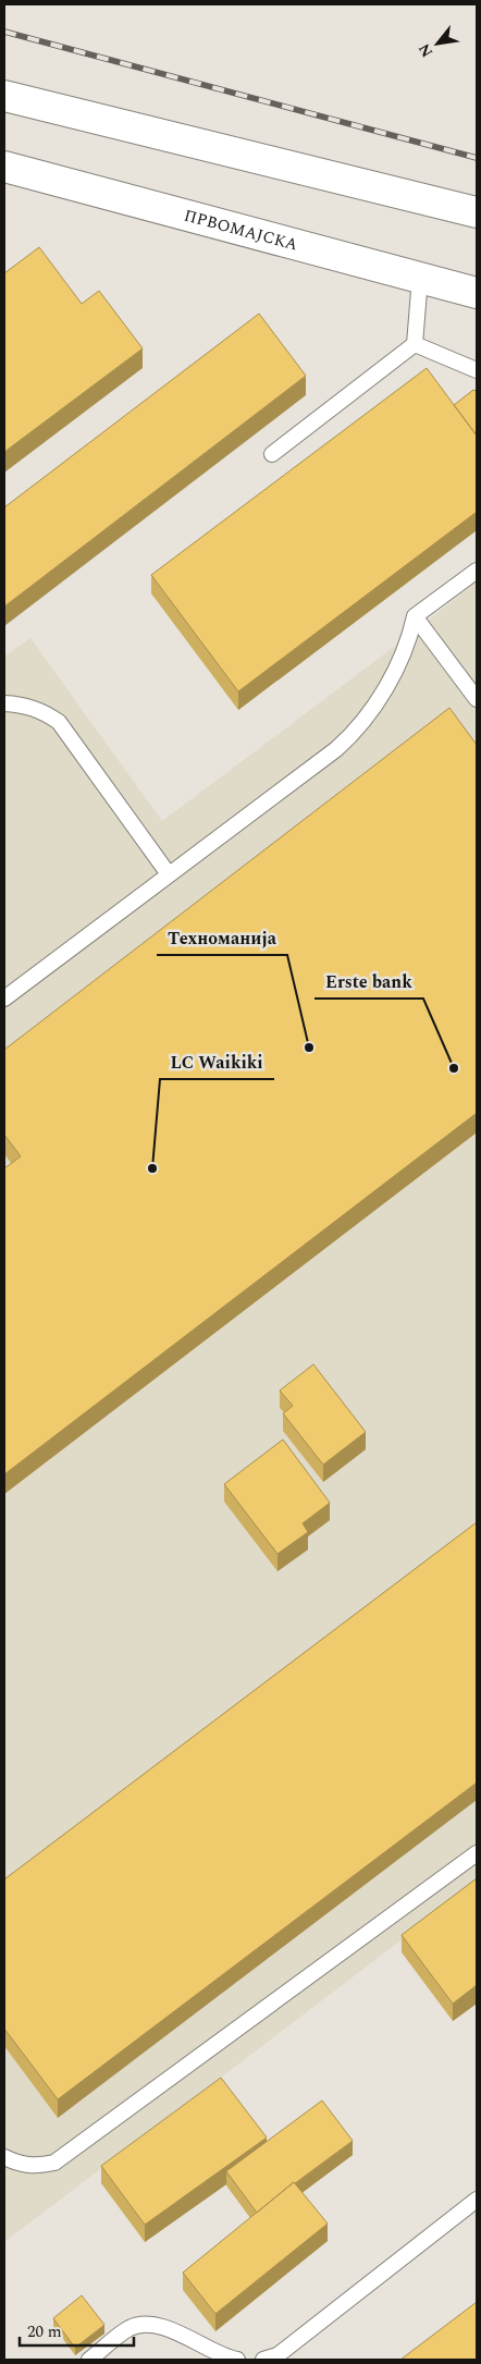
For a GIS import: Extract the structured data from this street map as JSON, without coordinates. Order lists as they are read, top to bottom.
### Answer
{
  "streets": {
    "main road": ["ПРВОМАЈСКА"]
  },
  "places": ["Техноманија", "Erste bank", "LC Waikiki"],
  "scale_bar": "20 m",
  "north": "bottom left"
}
